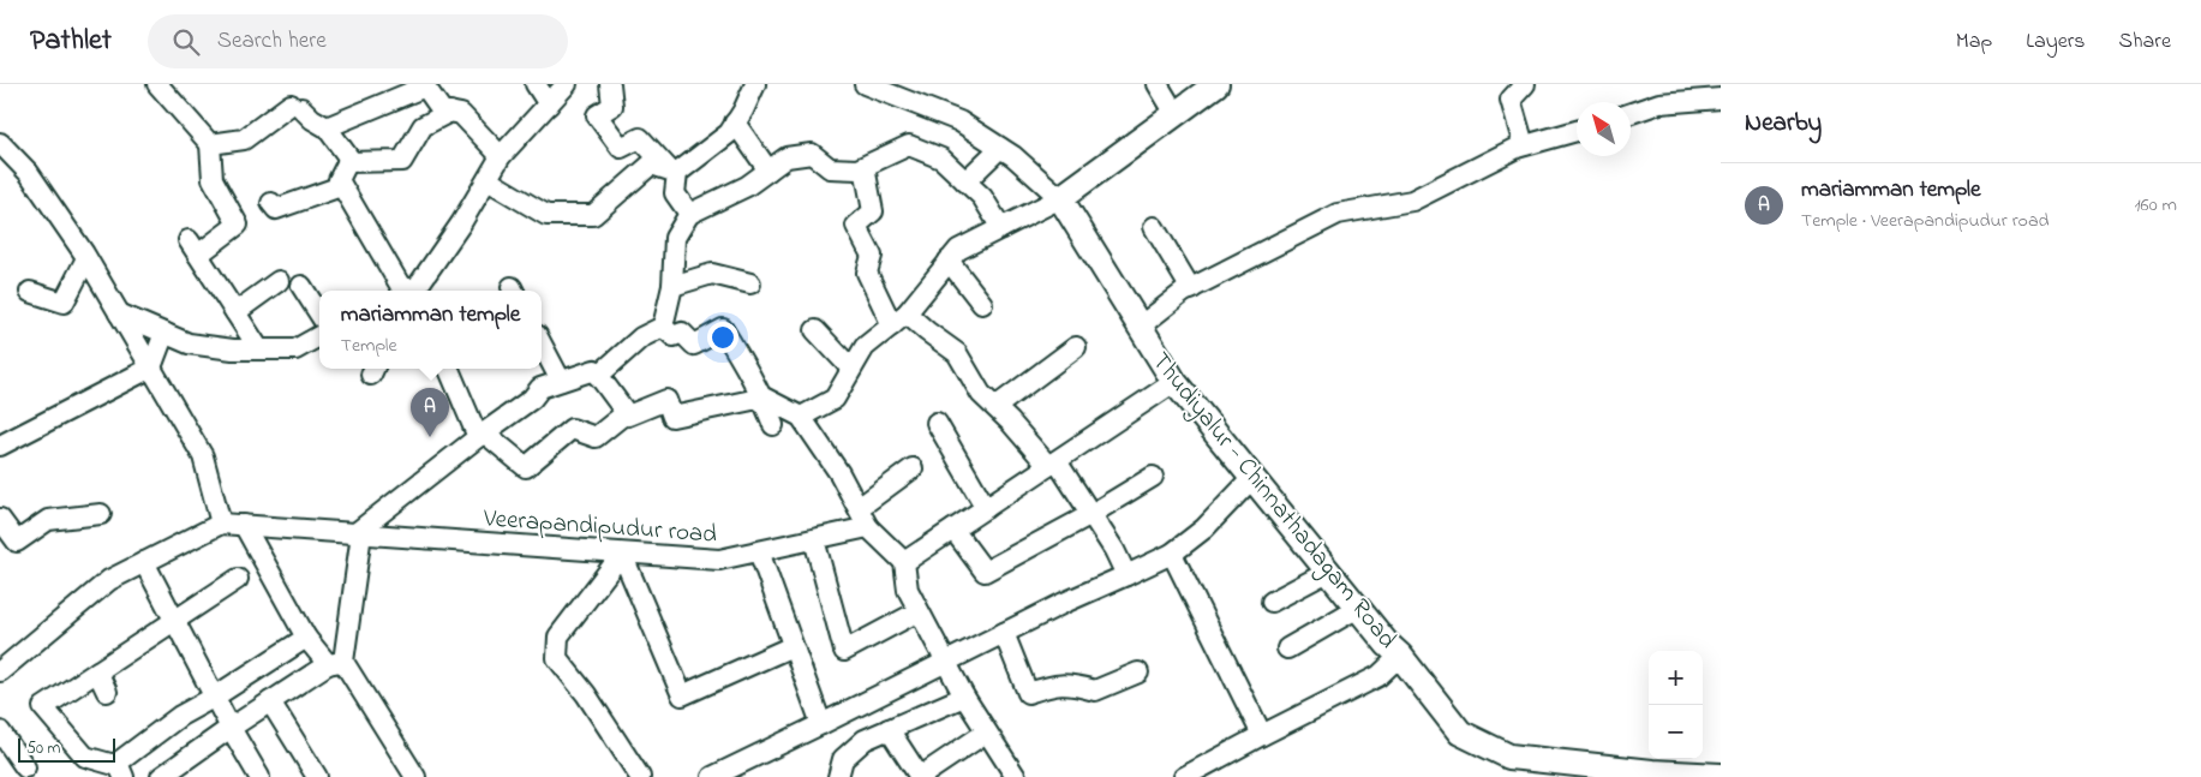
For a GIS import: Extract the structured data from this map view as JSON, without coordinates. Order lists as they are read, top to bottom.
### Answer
{
  "streets": {
    "main road": ["Thudiyalur - Chinnathadagam Road"],
    "street": ["Veerapandipudur road"]
  },
  "scale_bar": "50 m",
  "north": "top left",
  "page": {
    "header": "Pathlet",
    "search": "Search here",
    "nav": ["Map", "Layers", "Share"],
    "heading": "Nearby",
    "list": [
      {
        "mark": "A",
        "name": "mariamman temple",
        "note": "Temple · Veerapandipudur road",
        "value": "160 m"
      }
    ],
    "popup": ["mariamman temple", "Temple"],
    "pins": "A",
    "map_buttons": ["+", "−"],
    "scale": "50 m"
  }
}
